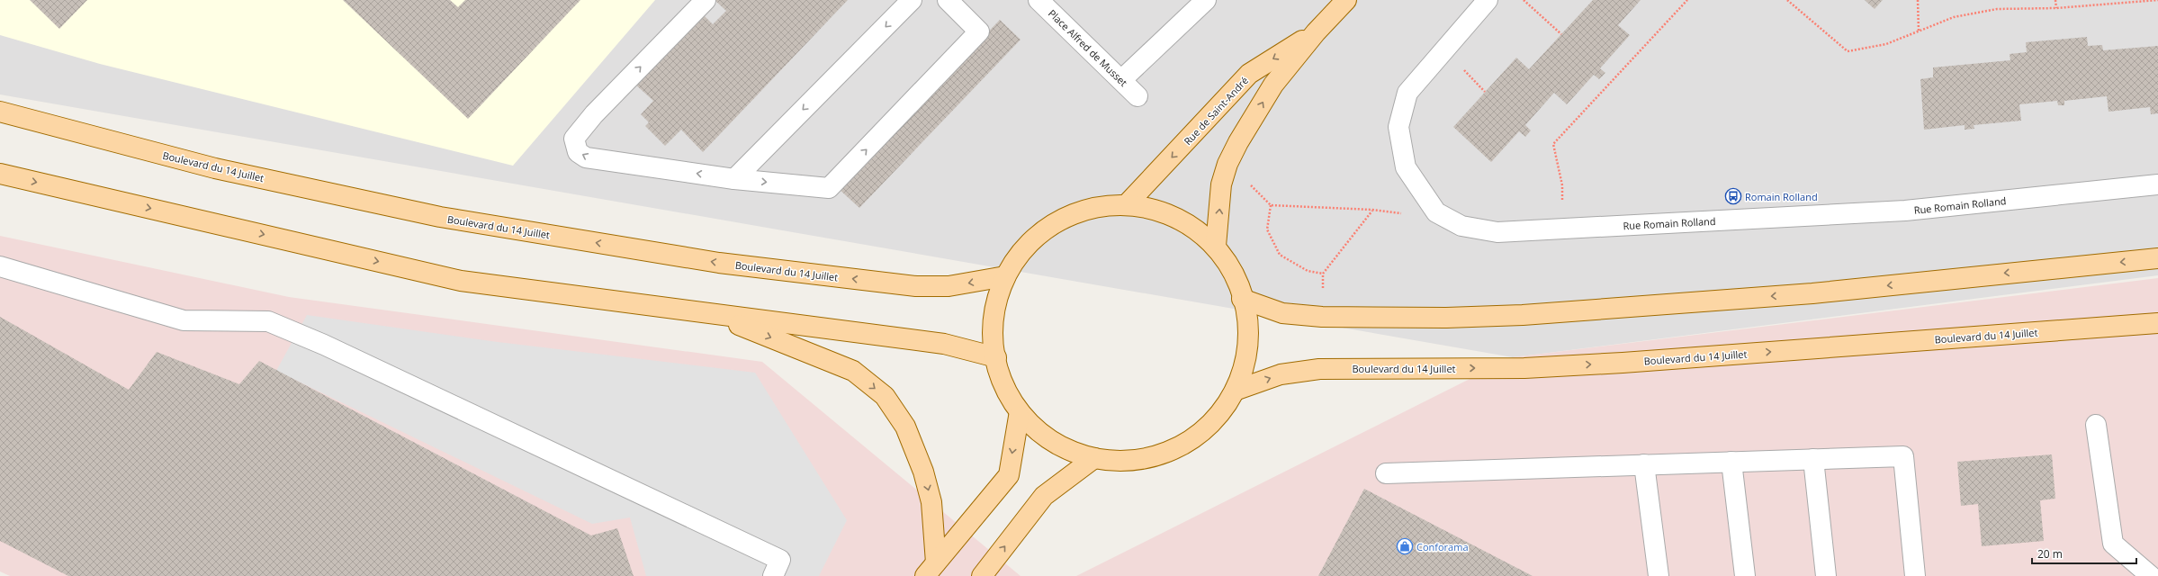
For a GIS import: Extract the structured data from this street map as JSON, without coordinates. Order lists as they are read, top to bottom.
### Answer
{
  "streets": {
    "main road": ["Rue de Saint-André", "Boulevard du 14 Juillet"],
    "street": ["Place Alfred de Musset", "Rue Romain Rolland"]
  },
  "places": {
    "bus stop": ["Romain Rolland"],
    "shop": ["Conforama"]
  },
  "scale_bar": "20 m"
}
